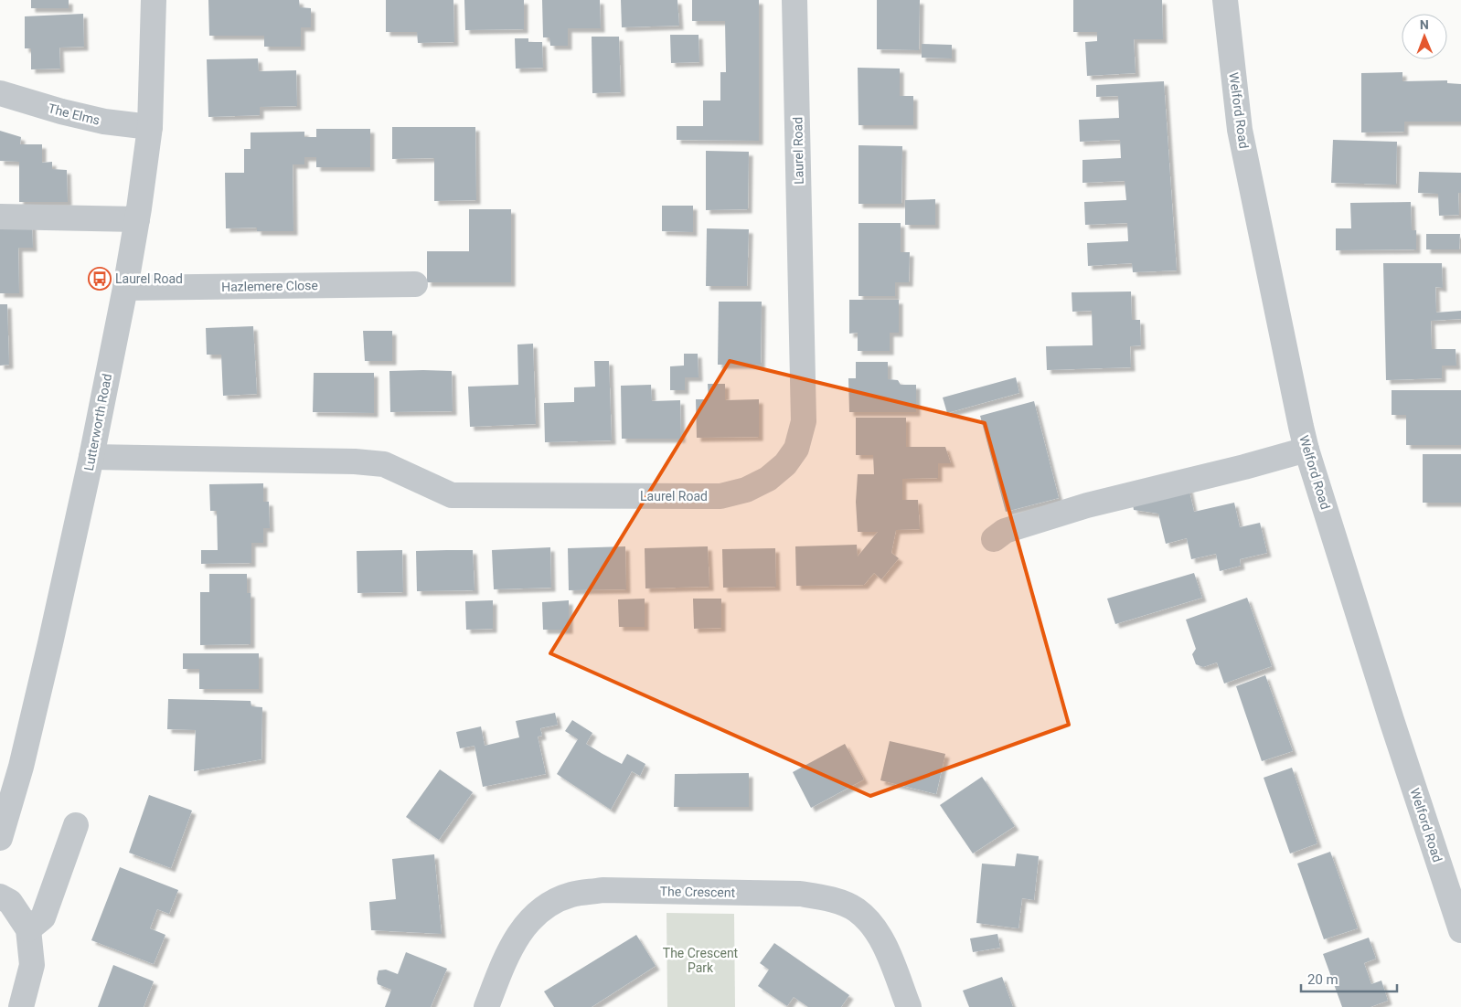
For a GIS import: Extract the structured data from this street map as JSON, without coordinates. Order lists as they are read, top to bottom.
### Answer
{
  "streets": {
    "street": [
      "Welford Road",
      "The Elms",
      "Laurel Road",
      "Hazlemere Close",
      "Lutterworth Road",
      "The Crescent"
    ]
  },
  "crossings": [
    ["The Elms", "Lutterworth Road"],
    ["Laurel Road", "Lutterworth Road"],
    ["Hazlemere Close", "Lutterworth Road"]
  ],
  "parks": ["The Crescent Park"],
  "places": {
    "bus stop": ["Laurel Road"]
  },
  "scale_bar": "20 m",
  "north": "top"
}
